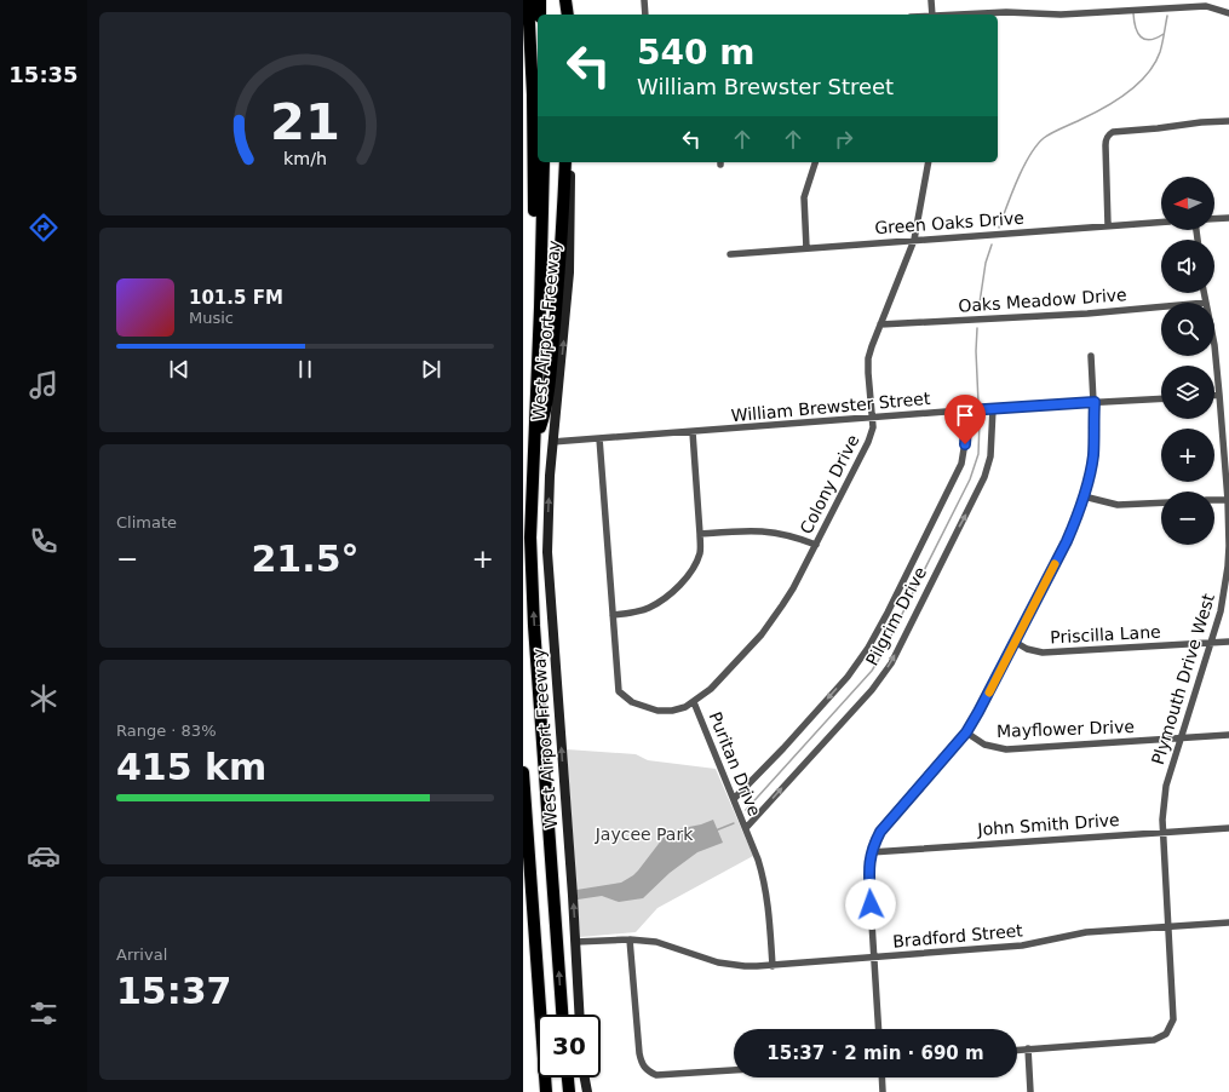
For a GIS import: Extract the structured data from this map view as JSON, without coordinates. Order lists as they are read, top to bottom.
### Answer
{
  "streets": {
    "main road": ["West Airport Freeway"],
    "street": [
      "Green Oaks Drive",
      "Oaks Meadow Drive",
      "William Brewster Street",
      "Colony Drive",
      "Pilgrim Drive",
      "Priscilla Lane",
      "Plymouth Drive West",
      "Mayflower Drive",
      "Puritan Drive",
      "John Smith Drive",
      "Bradford Street"
    ]
  },
  "crossings": [
    ["Green Oaks Drive", "Colony Drive"],
    ["Oaks Meadow Drive", "Colony Drive"],
    ["West Airport Freeway", "William Brewster Street"],
    ["West Airport Freeway", "Bradford Street"],
    ["William Brewster Street", "Colony Drive"],
    ["William Brewster Street", "Pilgrim Drive"],
    ["William Brewster Street", "Puritan Drive"],
    ["Colony Drive", "Puritan Drive"],
    ["Pilgrim Drive", "Puritan Drive"],
    ["Priscilla Lane", "Plymouth Drive West"],
    ["Plymouth Drive West", "Mayflower Drive"],
    ["Plymouth Drive West", "John Smith Drive"],
    ["Plymouth Drive West", "Bradford Street"],
    ["Puritan Drive", "Bradford Street"]
  ],
  "one_way": ["West Airport Freeway"],
  "parks": ["Jaycee Park"],
  "north": "left",
  "page": {
    "tabs": "15:35",
    "turn": ["540 m", "William Brewster Street"],
    "map_buttons": ["+", "−"],
    "song": ["101.5 FM", "Music"],
    "tile": [
      "Climate",
      ["Range · 83%", "415 km"],
      ["Arrival", "15:37"]
    ],
    "heat": ["−", "21.5°", "+"],
    "limit": "30",
    "trip": "15:37 · 2 min · 690 m",
    "gauge": ["21", "km/h"]
  }
}
